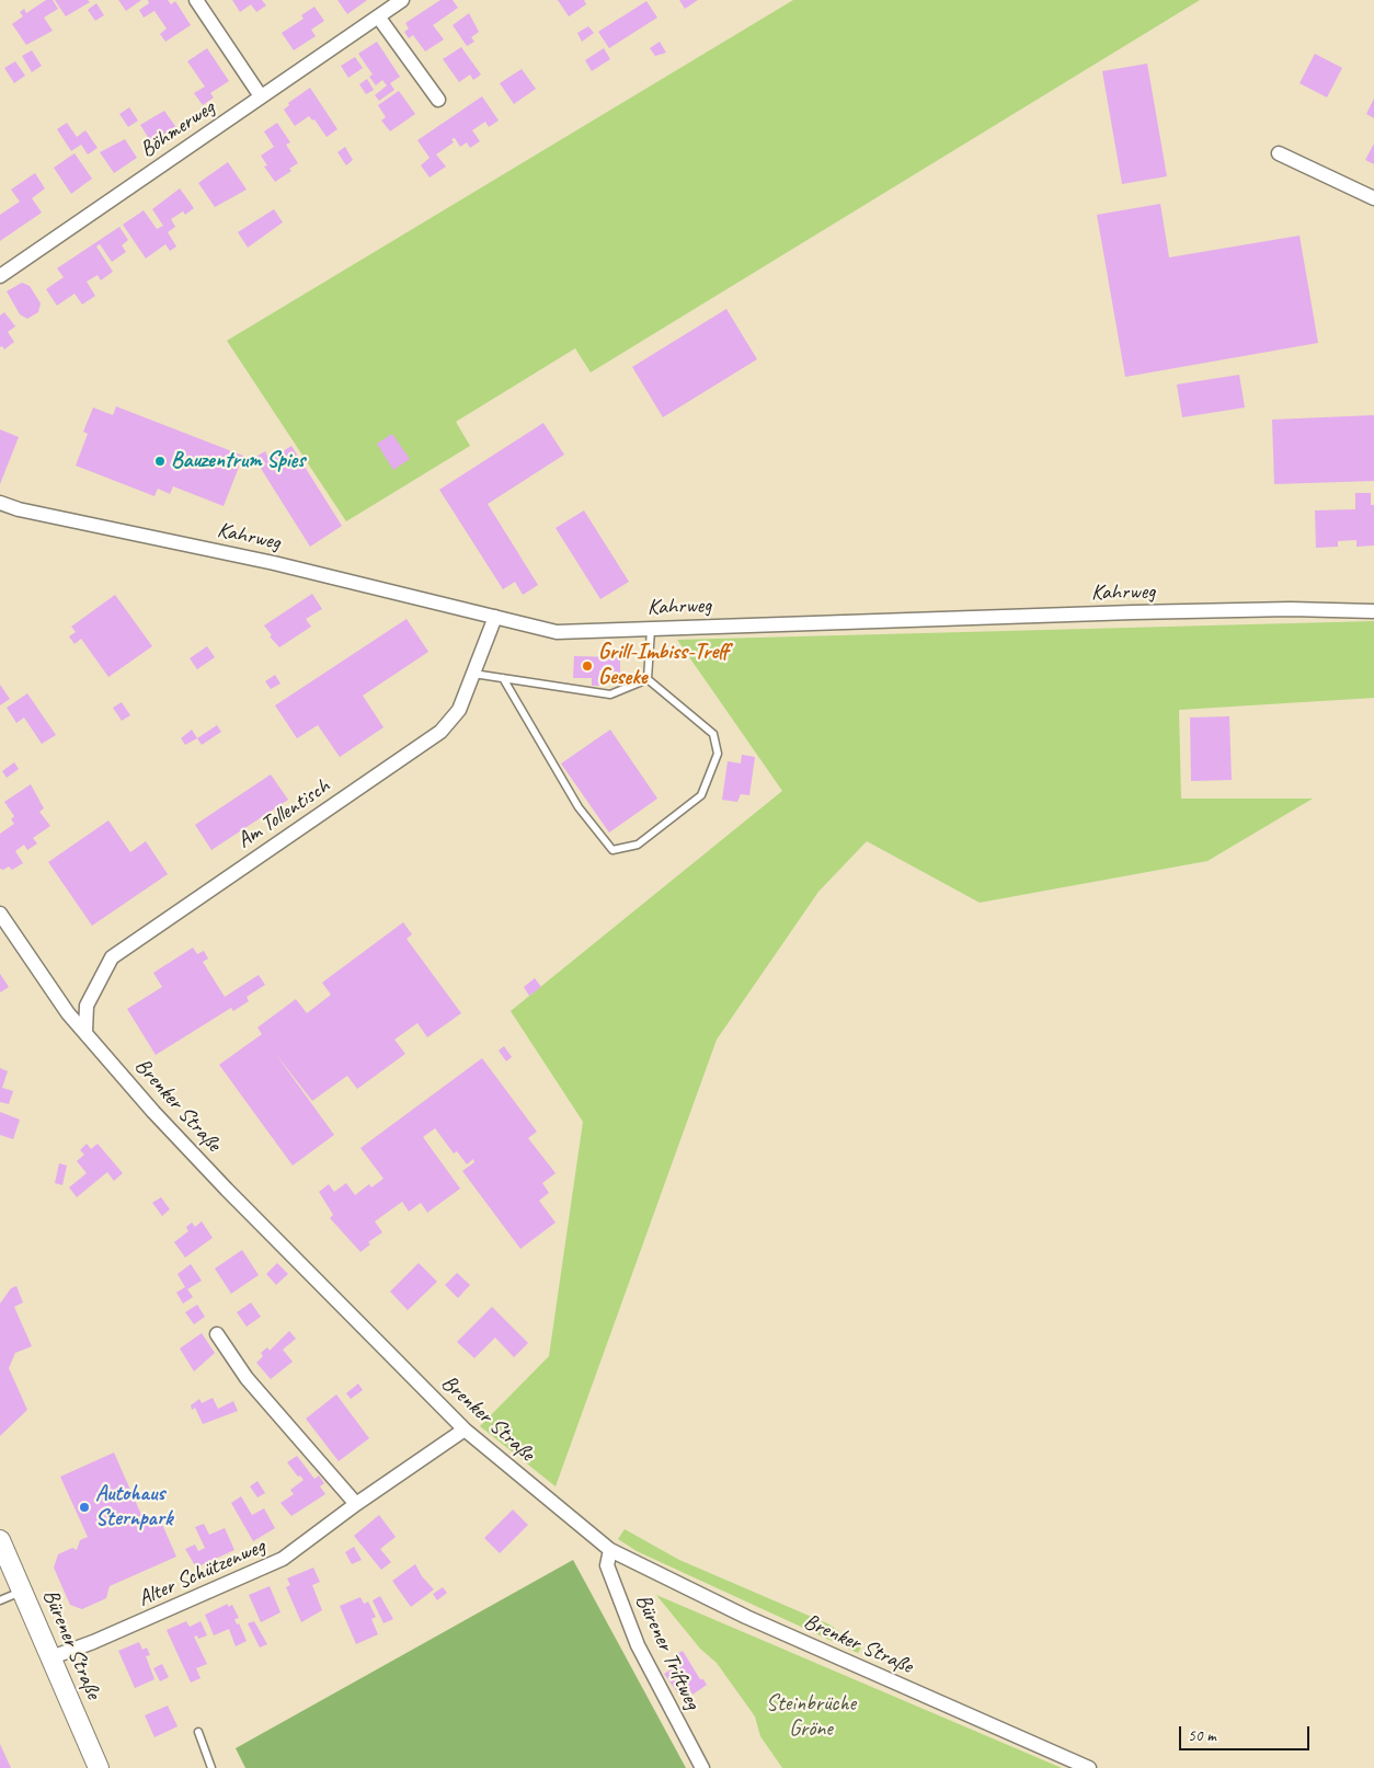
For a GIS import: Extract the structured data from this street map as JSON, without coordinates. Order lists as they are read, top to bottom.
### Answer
{
  "streets": {
    "main road": ["Bürener Straße"],
    "street": [
      "Böhmerweg",
      "Kahrweg",
      "Am Tollentisch",
      "Brenker Straße",
      "Alter Schützenweg",
      "Bürener Triftweg"
    ]
  },
  "crossings": [
    ["Kahrweg", "Am Tollentisch"],
    ["Am Tollentisch", "Brenker Straße"],
    ["Brenker Straße", "Alter Schützenweg"],
    ["Brenker Straße", "Bürener Triftweg"],
    ["Alter Schützenweg", "Bürener Straße"]
  ],
  "parks": ["Steinbrüche Gröne"],
  "places": ["Bauzentrum Spies", "Grill-Imbiss-Treff Geseke", "Autohaus Sternpark"],
  "scale_bar": "50 m"
}
